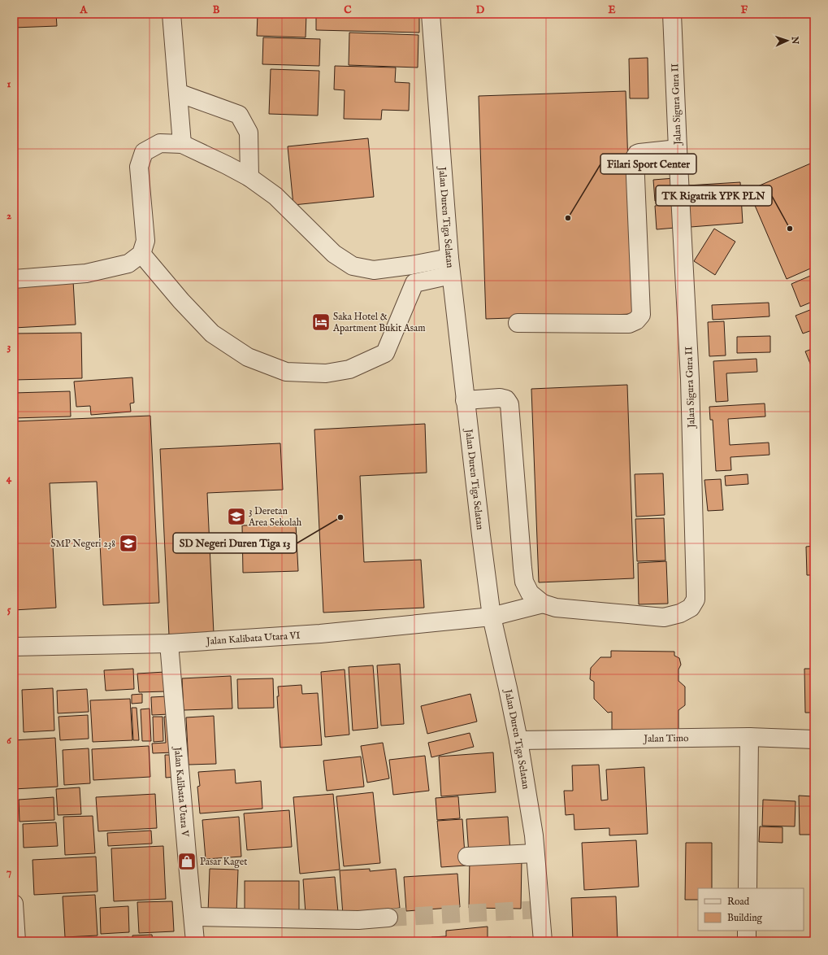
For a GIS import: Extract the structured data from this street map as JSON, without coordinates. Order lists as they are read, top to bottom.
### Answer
{
  "streets": {
    "street": [
      "Jalan Sigura Gura II",
      "Jalan Duren Tiga Selatan",
      "Jalan Kalibata Utara VI",
      "Jalan Timo",
      "Jalan Kalibata Utara V"
    ]
  },
  "crossings": [
    ["Jalan Sigura Gura II", "Jalan Duren Tiga Selatan"],
    ["Jalan Sigura Gura II", "Jalan Kalibata Utara VI"],
    ["Jalan Duren Tiga Selatan", "Jalan Kalibata Utara VI"],
    ["Jalan Duren Tiga Selatan", "Jalan Timo"],
    ["Jalan Kalibata Utara VI", "Jalan Kalibata Utara V"]
  ],
  "places": {
    "other": ["Filari Sport Center", "TK Rigatrik YPK PLN", "SD Negeri Duren Tiga 13"],
    "hotel": ["Saka Hotel & Apartment Bukit Asam"],
    "school or university": ["3 Deretan Area Sekolah", "SMP Negeri 238"],
    "shop": ["Pasar Kaget"]
  },
  "legend": ["Road", "Building"],
  "north": "right",
  "grid": {
    "columns": [
      "A",
      "B",
      "C",
      "D",
      "E",
      "F"
    ],
    "rows": [
      "1",
      "2",
      "3",
      "4",
      "5",
      "6",
      "7"
    ]
  }
}
